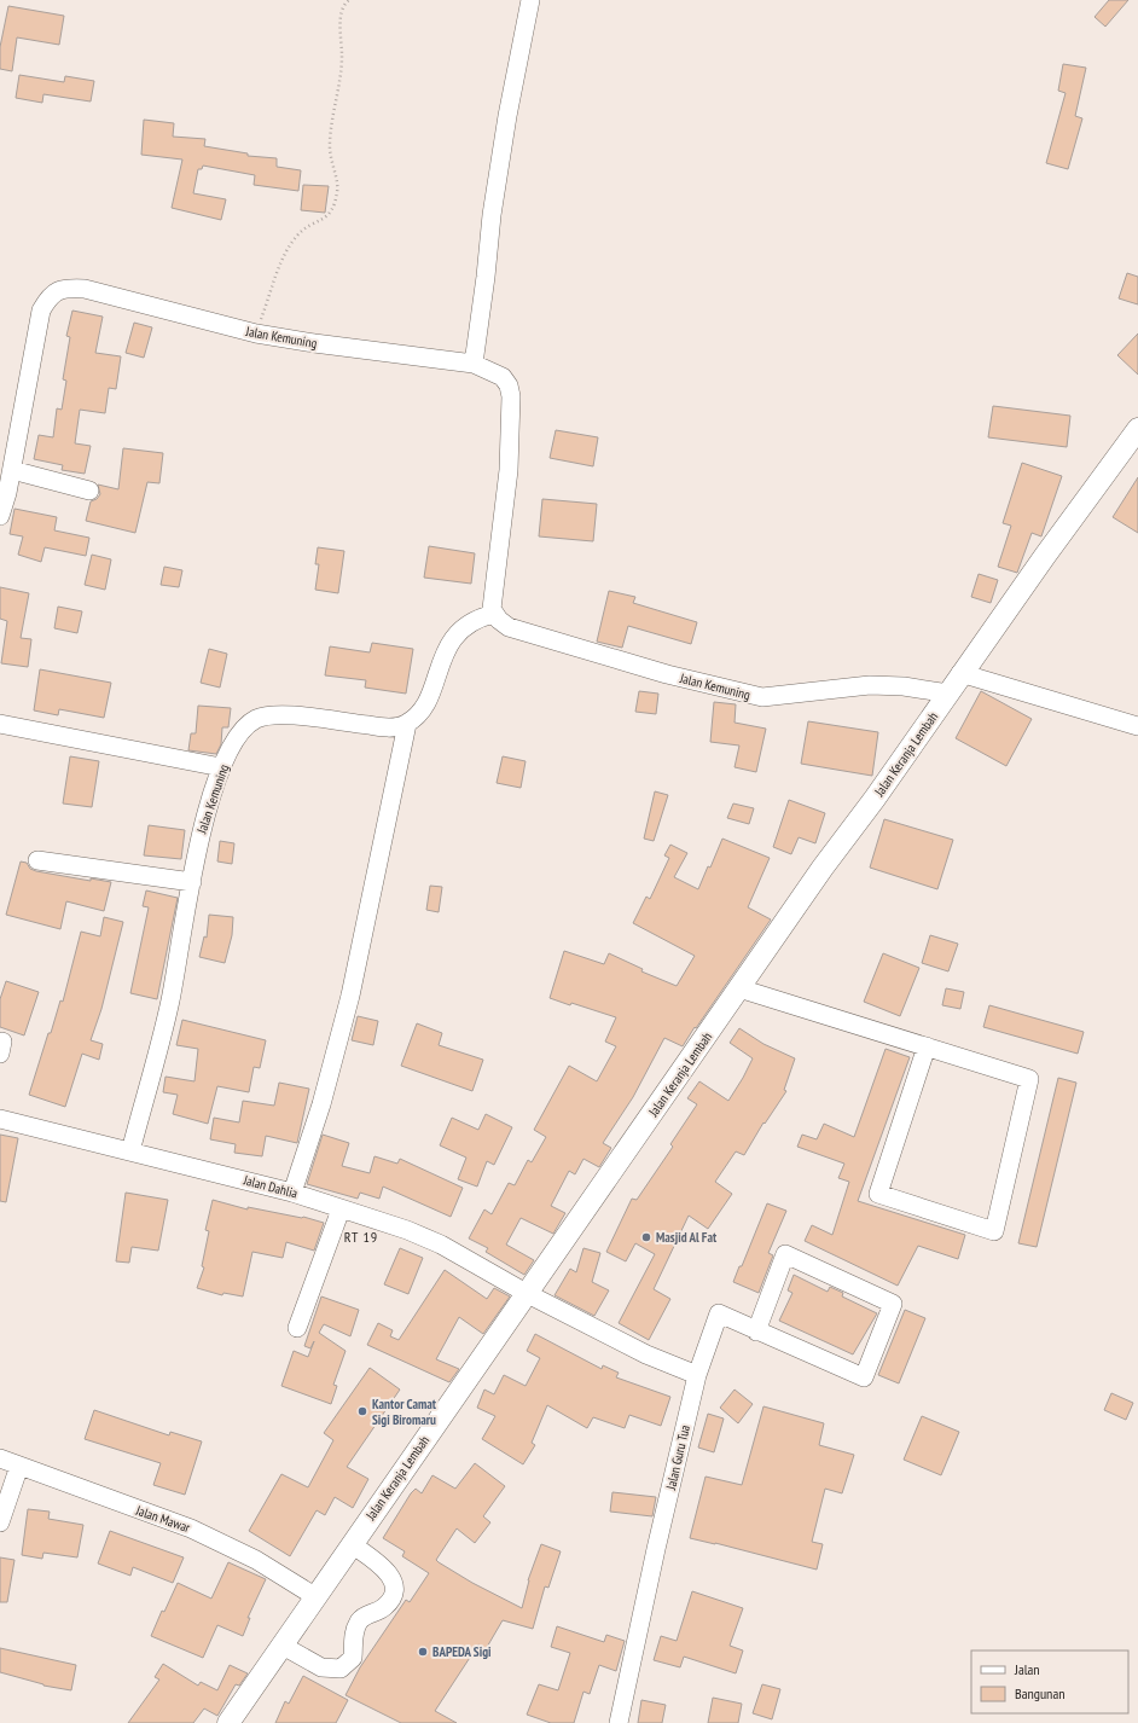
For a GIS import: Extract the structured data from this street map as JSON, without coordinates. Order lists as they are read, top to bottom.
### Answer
{
  "streets": {
    "main road": ["Jalan Keranja Lembah"],
    "street": [
      "Jalan Kemuning",
      "Jalan Dahlia",
      "Jalan Guru Tua",
      "Jalan Mawar"
    ]
  },
  "crossings": [
    ["Jalan Kemuning", "Jalan Keranja Lembah"],
    ["Jalan Kemuning", "Jalan Dahlia"],
    ["Jalan Keranja Lembah", "Jalan Dahlia"],
    ["Jalan Keranja Lembah", "Jalan Mawar"]
  ],
  "districts": ["RT 19"],
  "places": ["Masjid Al Fat", "Kantor Camat Sigi Biromaru", "BAPEDA Sigi"],
  "legend": ["Jalan", "Bangunan"]
}
